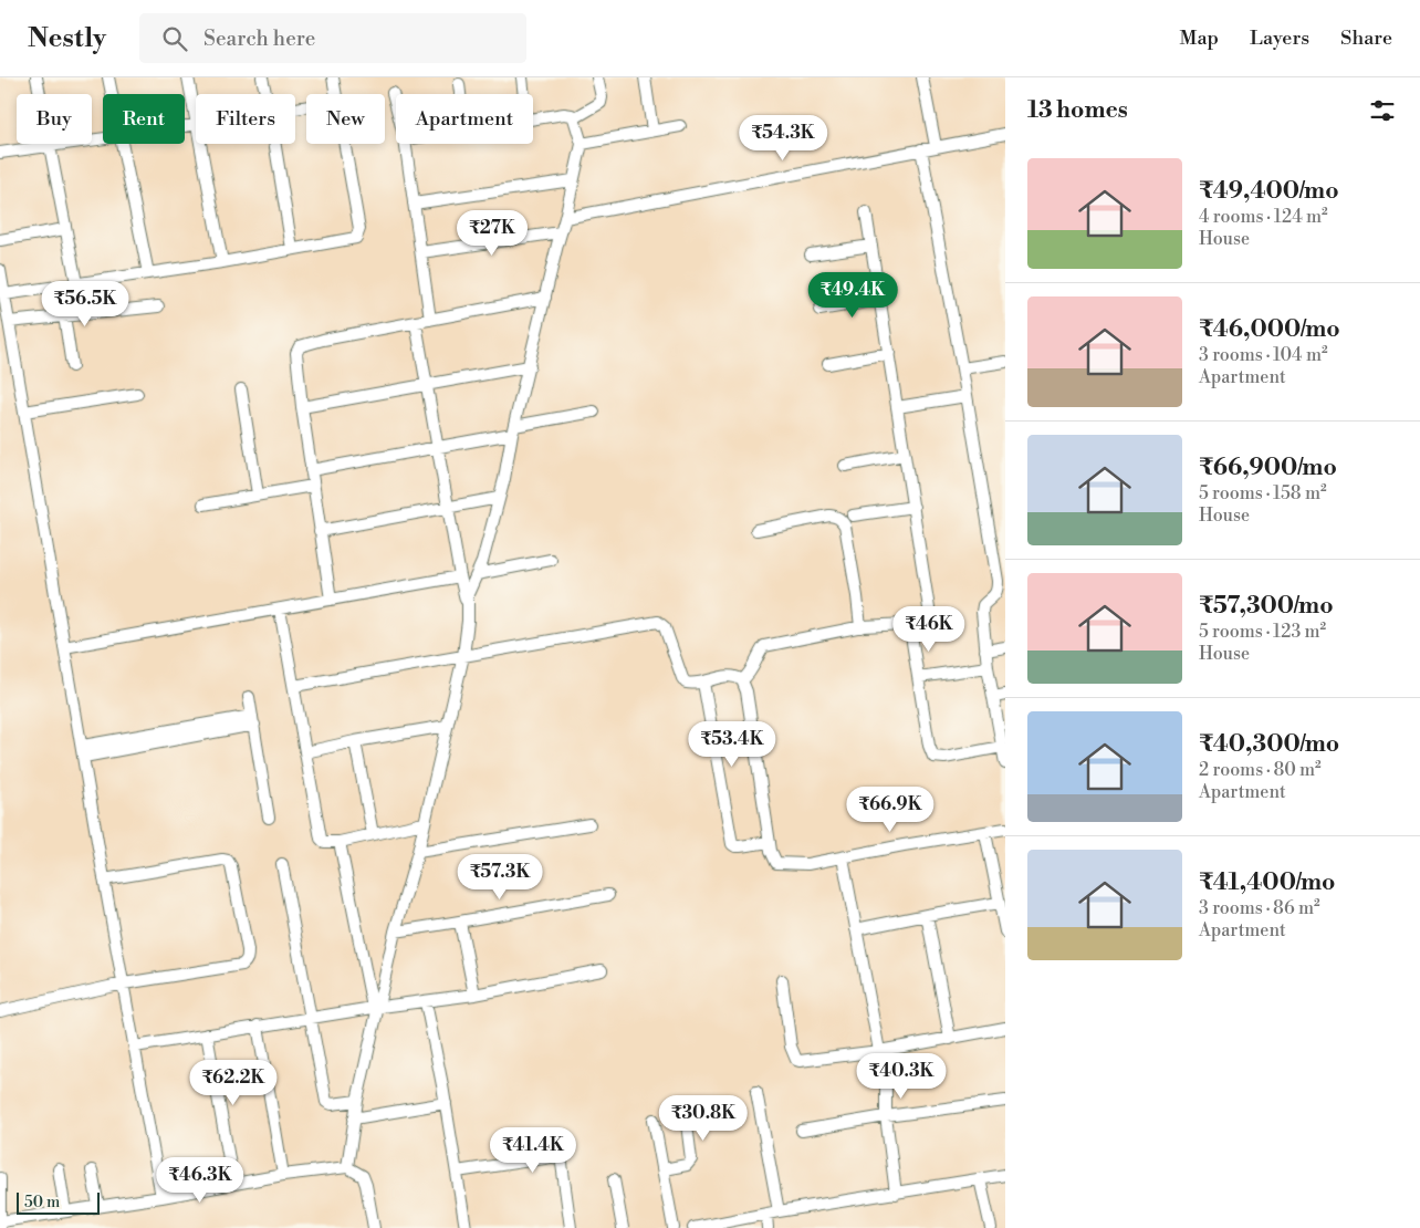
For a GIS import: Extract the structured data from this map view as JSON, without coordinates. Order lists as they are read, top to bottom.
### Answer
{
  "scale_bar": "50 m",
  "page": {
    "header": "Nestly",
    "search": "Search here",
    "nav": ["Map", "Layers", "Share"],
    "heading": "13 homes",
    "chip": [
      "Buy",
      "Rent",
      "Filters",
      "New",
      "Apartment"
    ],
    "price": [
      "₹54.3K",
      "₹27K",
      "₹49.4K",
      "₹56.5K",
      "₹46K",
      "₹53.4K",
      "₹66.9K",
      "₹57.3K",
      "₹40.3K",
      "₹62.2K",
      "₹30.8K",
      "₹41.4K",
      "₹46.3K"
    ],
    "list": [
      {
        "name": "₹49,400/mo",
        "note": "4 rooms · 124 m² · House"
      },
      {
        "name": "₹46,000/mo",
        "note": "3 rooms · 104 m² · Apartment"
      },
      {
        "name": "₹66,900/mo",
        "note": "5 rooms · 158 m² · House"
      },
      {
        "name": "₹57,300/mo",
        "note": "5 rooms · 123 m² · House"
      },
      {
        "name": "₹40,300/mo",
        "note": "2 rooms · 80 m² · Apartment"
      },
      {
        "name": "₹41,400/mo",
        "note": "3 rooms · 86 m² · Apartment"
      }
    ],
    "scale": "50 m"
  }
}
